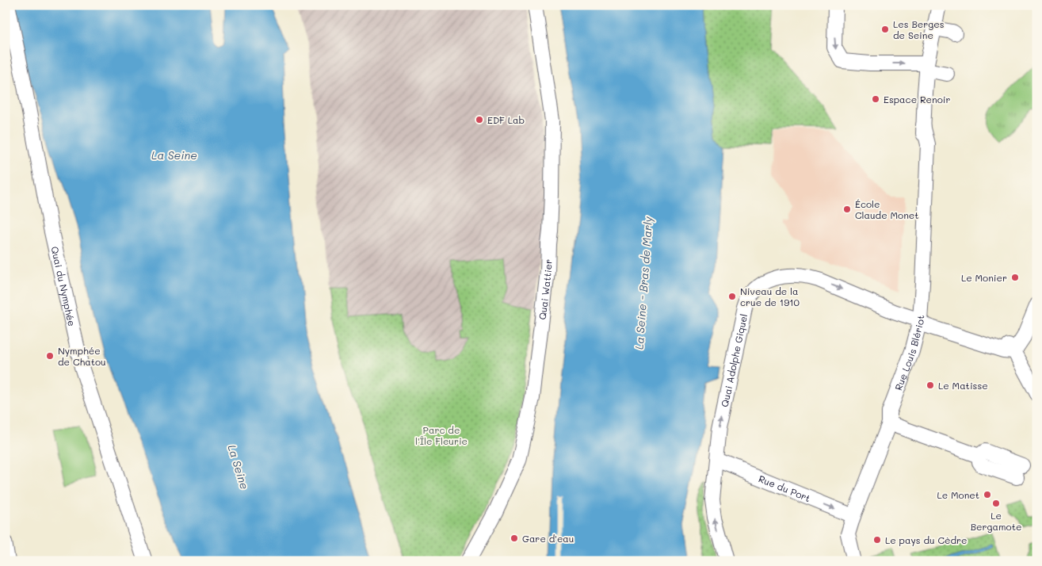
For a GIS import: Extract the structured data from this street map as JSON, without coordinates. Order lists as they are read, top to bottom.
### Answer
{
  "streets": {
    "street": [
      "Quai du Nymphée",
      "Quai Wattier",
      "Quai Adolphe Giquel",
      "Rue Louis Blériot",
      "Rue du Port"
    ]
  },
  "crossings": [
    ["Quai Adolphe Giquel", "Rue Louis Blériot"],
    ["Quai Adolphe Giquel", "Rue du Port"],
    ["Rue Louis Blériot", "Rue du Port"]
  ],
  "one_way": ["Rue du Port"],
  "water": ["La Seine", "La Seine - Bras de Marly"],
  "parks": ["Parc de l'Île Fleurie"],
  "places": [
    "Les Berges de Seine",
    "Espace Renoir",
    "EDF Lab",
    "École Claude Monet",
    "Le Monier",
    "Niveau de la crue de 1910",
    "Nymphée de Chatou",
    "Le Matisse",
    "Le Monet",
    "Le Bergamote",
    "Gare d'eau",
    "Le pays du Cèdre"
  ]
}
